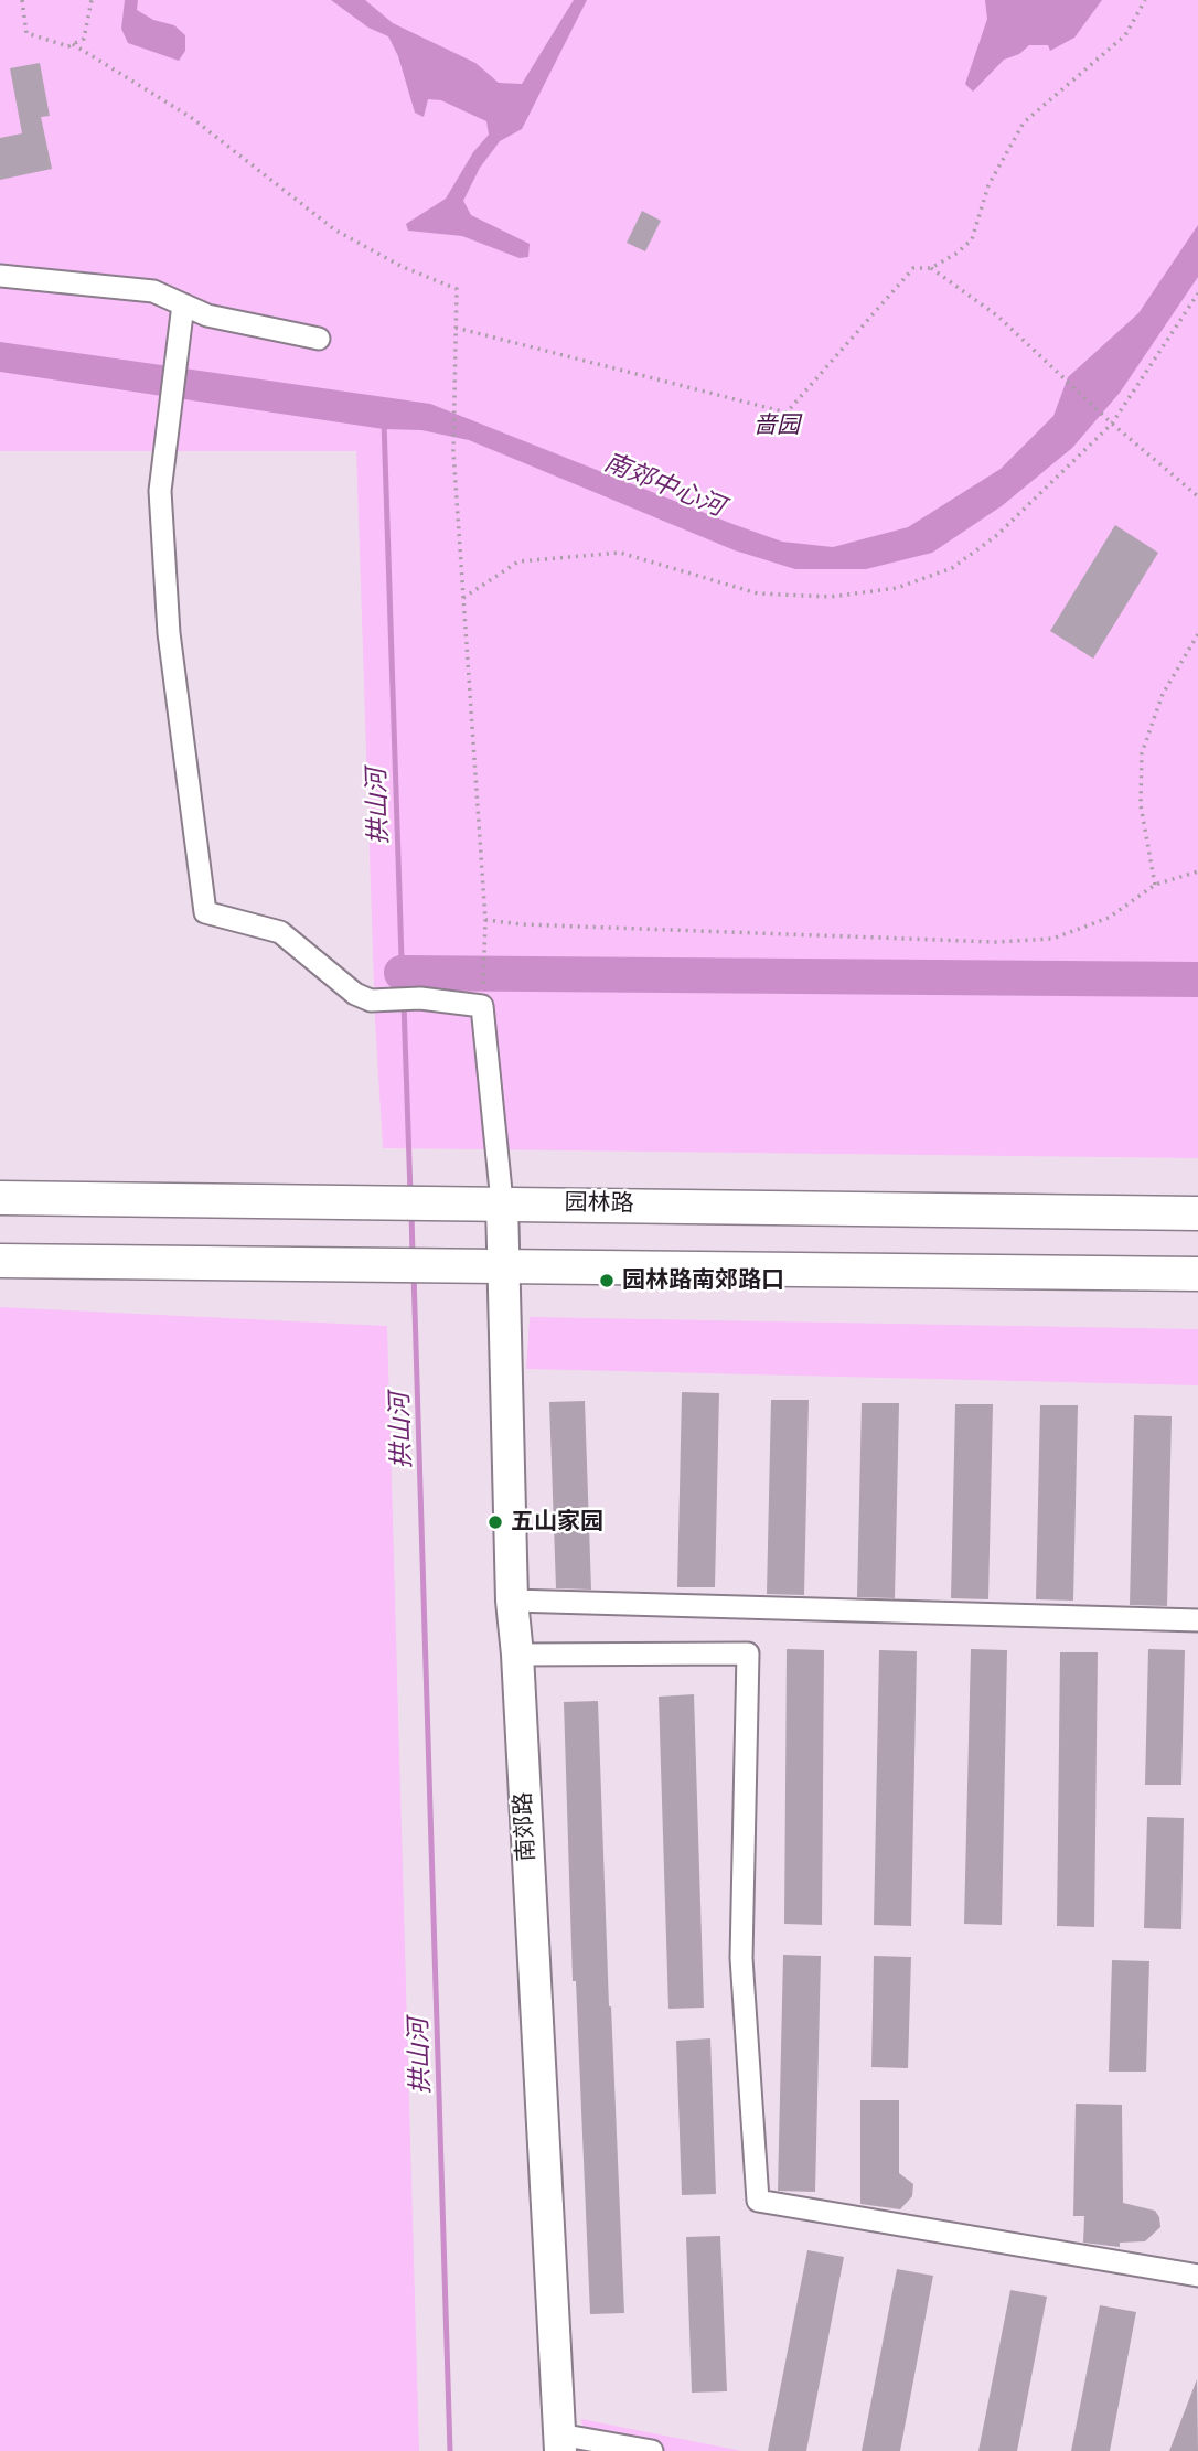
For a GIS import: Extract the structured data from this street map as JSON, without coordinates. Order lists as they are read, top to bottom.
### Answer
{
  "streets": {
    "main road": ["园林路"],
    "street": ["南郊路"]
  },
  "crossings": [
    ["园林路", "南郊路"]
  ],
  "water": ["南郊中心河", "拱山河"],
  "parks": ["啬园"],
  "places": ["园林路南郊路口", "五山家园"]
}
